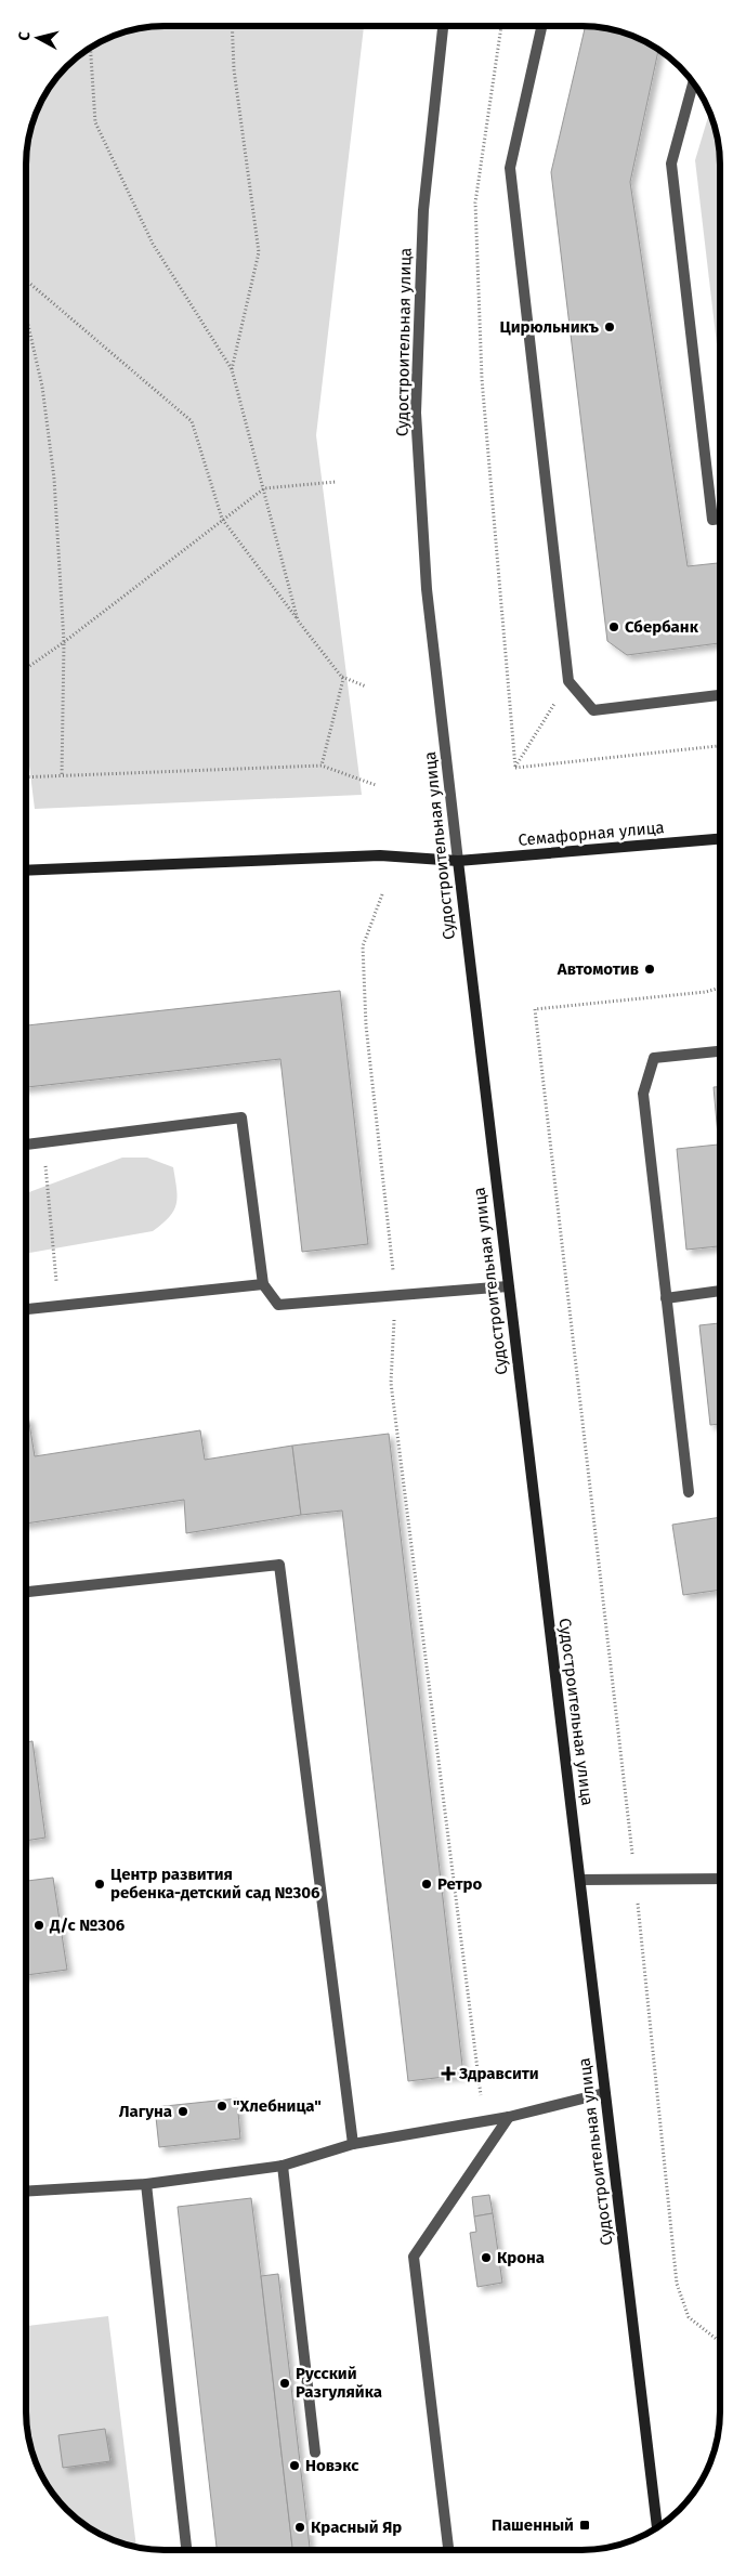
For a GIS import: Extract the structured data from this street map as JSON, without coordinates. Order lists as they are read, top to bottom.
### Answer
{
  "streets": {
    "main road": ["Судостроительная улица", "Семафорная улица"]
  },
  "crossings": [
    ["Судостроительная улица", "Семафорная улица"]
  ],
  "places": {
    "other": [
      "Цирюльникъ",
      "Сбербанк",
      "Автомотив",
      "Центр развития ребенка-детский сад №306",
      "Ретро",
      "Д/с №306",
      "\"Хлебница\"",
      "Лагуна",
      "Крона",
      "Русский Разгуляйка",
      "Новэкс",
      "Красный Яр"
    ],
    "health": ["Здравсити"],
    "transit": ["Пашенный"]
  },
  "north": "left"
}
